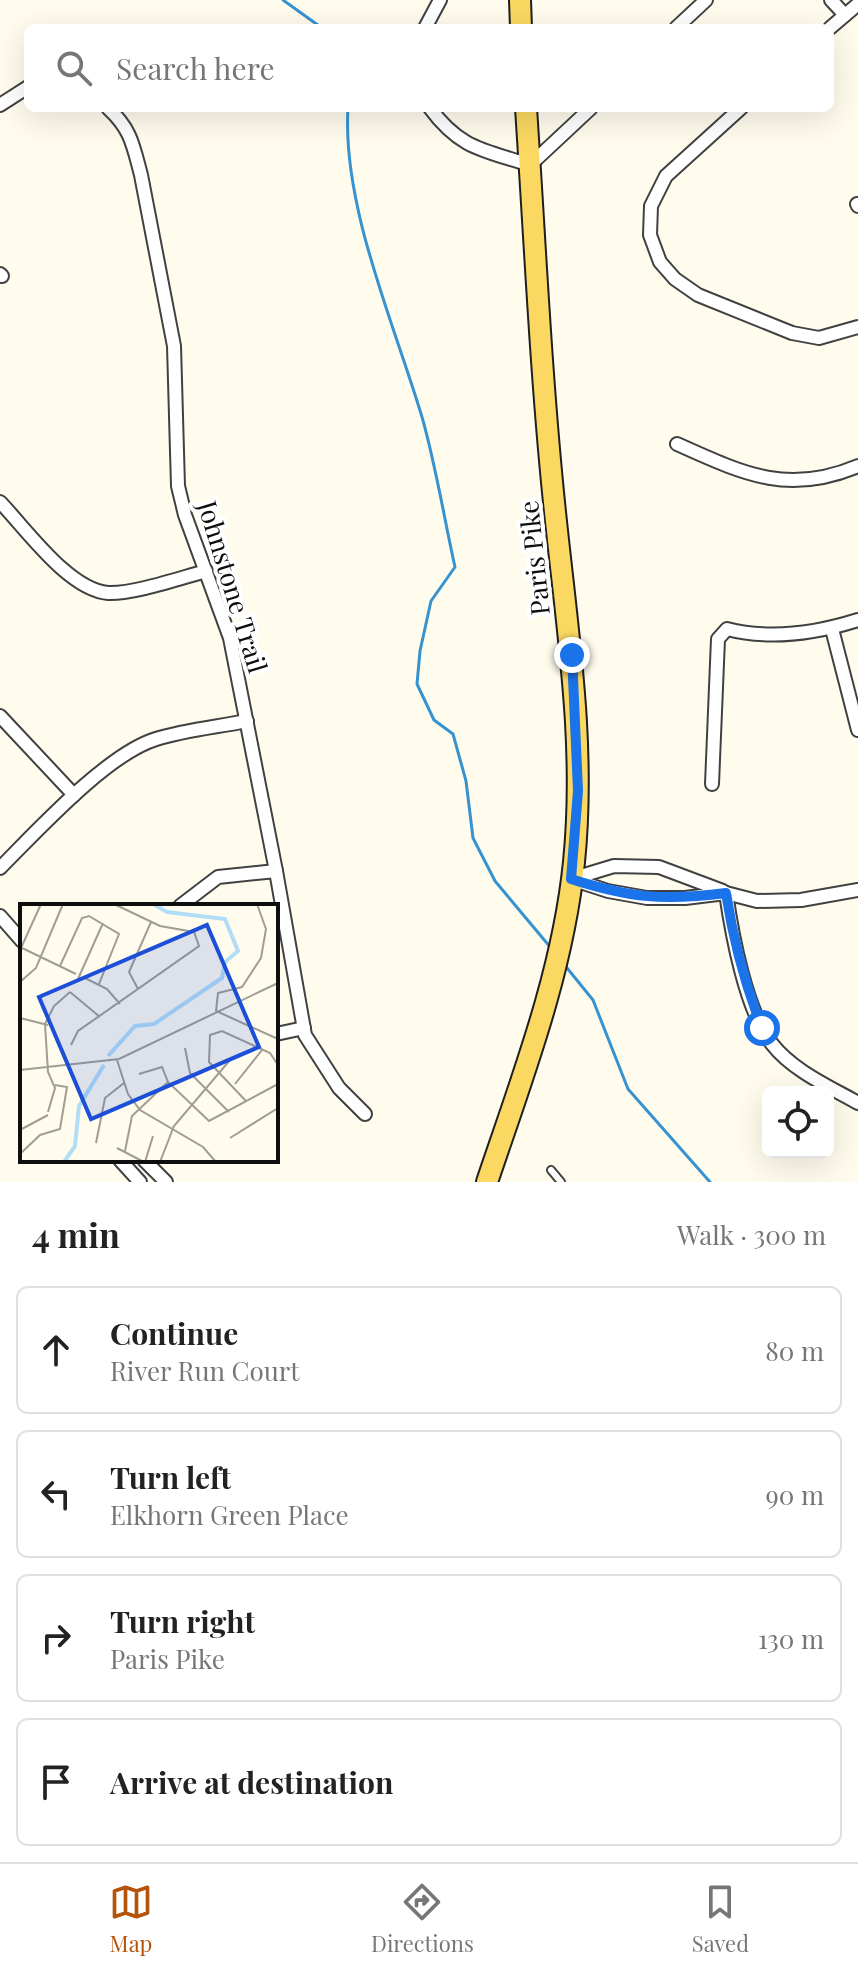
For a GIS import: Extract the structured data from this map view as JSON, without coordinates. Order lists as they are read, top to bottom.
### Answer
{
  "streets": {
    "main road": ["Paris Pike"],
    "street": ["Johnstone Trail"]
  },
  "page": {
    "search": "Search here",
    "heading": ["4 min", "Walk · 300 m"],
    "list": [
      ["Continue", "River Run Court", "80 m"],
      ["Turn left", "Elkhorn Green Place", "90 m"],
      ["Turn right", "Paris Pike", "130 m"],
      "Arrive at destination"
    ],
    "nav": ["Map", "Directions", "Saved"]
  }
}
